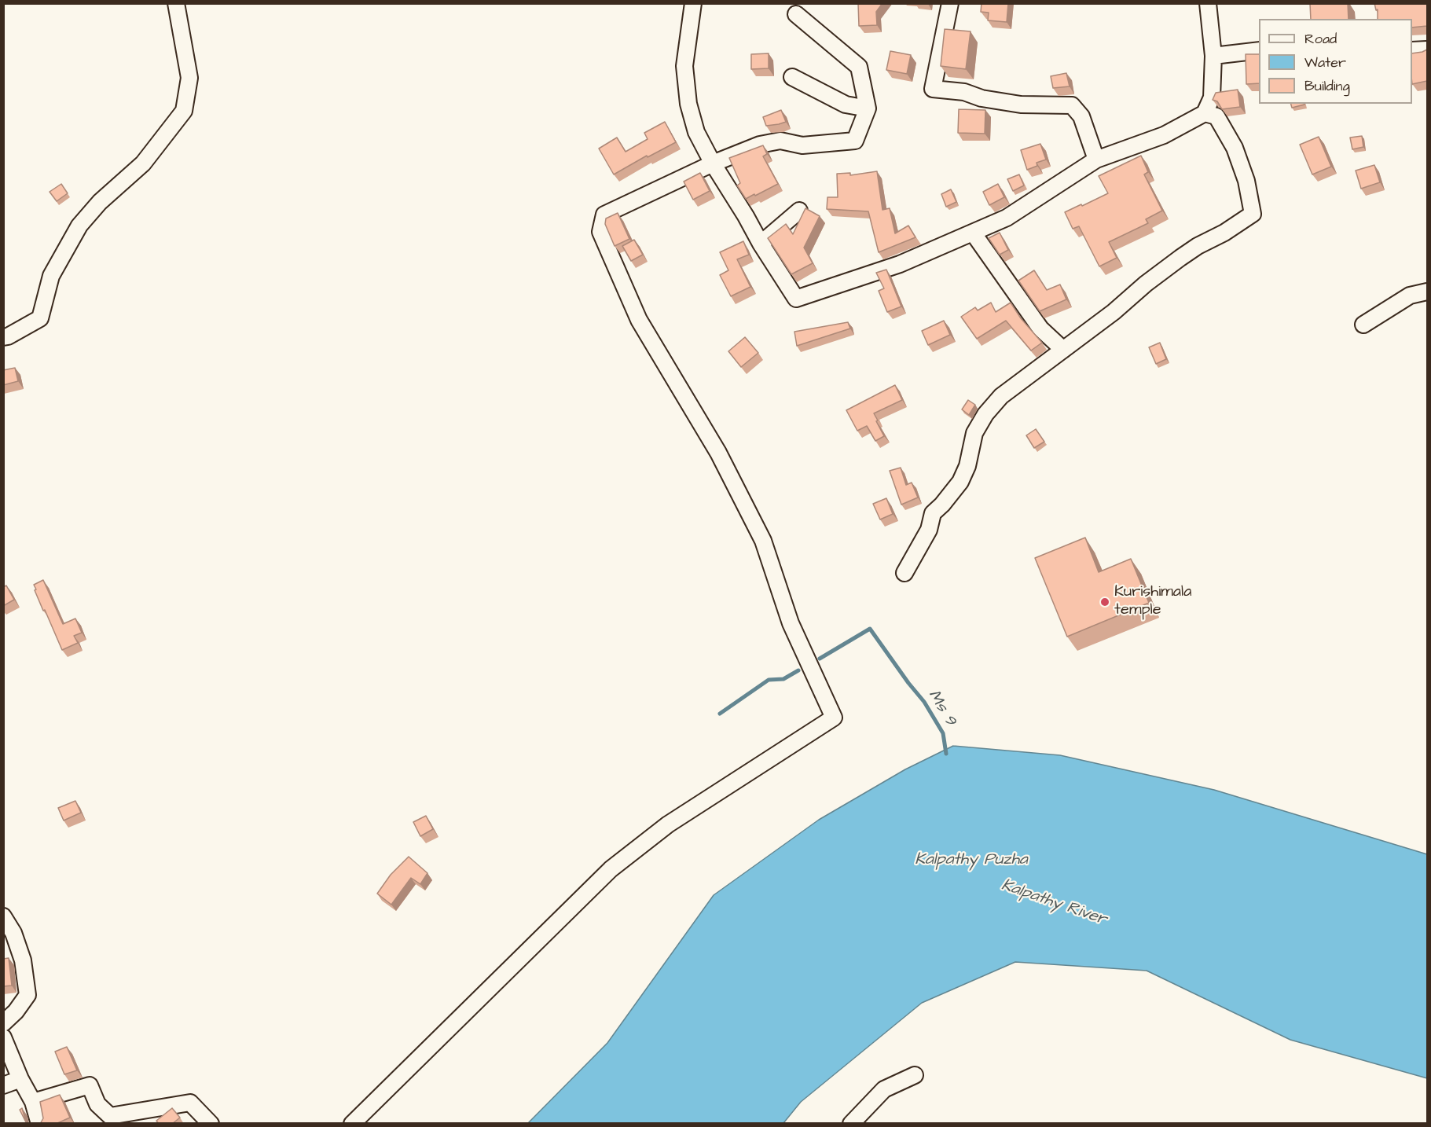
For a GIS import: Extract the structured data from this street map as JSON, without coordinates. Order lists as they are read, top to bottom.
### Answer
{
  "water": ["Ms 9", "Kalpathy Puzha", "Kalpathy River"],
  "places": ["Kurishimala temple"],
  "legend": ["Road", "Water", "Building"]
}
